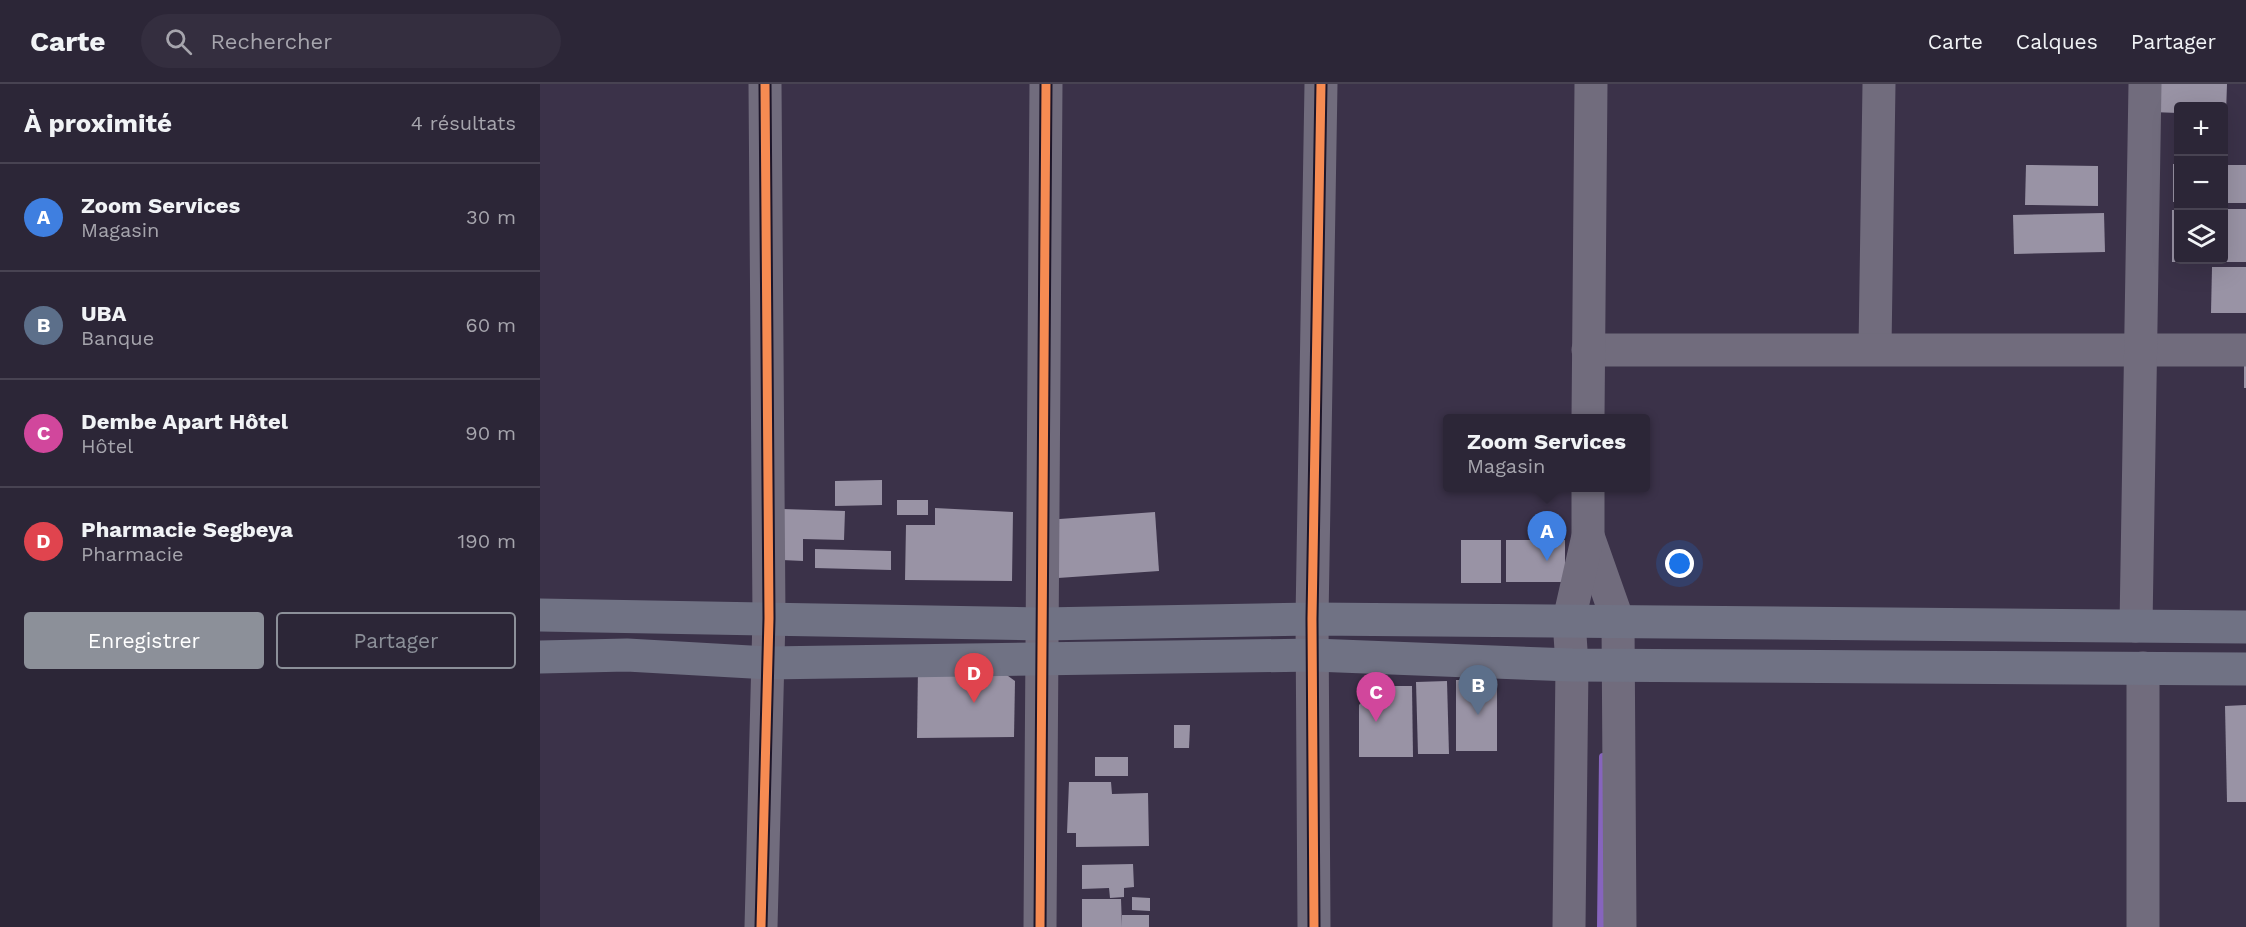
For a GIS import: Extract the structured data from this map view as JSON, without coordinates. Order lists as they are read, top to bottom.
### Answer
{
  "page": {
    "header": "Carte",
    "search": "Rechercher",
    "nav": ["Carte", "Calques", "Partager"],
    "heading": ["À proximité", "4 résultats"],
    "map_buttons": ["+", "−"],
    "list": [
      {
        "mark": "A",
        "name": "Zoom Services",
        "note": "Magasin",
        "value": "30 m"
      },
      {
        "mark": "B",
        "name": "UBA",
        "note": "Banque",
        "value": "60 m"
      },
      {
        "mark": "C",
        "name": "Dembe Apart Hôtel",
        "note": "Hôtel",
        "value": "90 m"
      },
      {
        "mark": "D",
        "name": "Pharmacie Segbeya",
        "note": "Pharmacie",
        "value": "190 m"
      }
    ],
    "popup": ["Zoom Services", "Magasin"],
    "pins": [
      "A",
      "D",
      "B",
      "C"
    ],
    "buttons": ["Enregistrer", "Partager"]
  }
}
